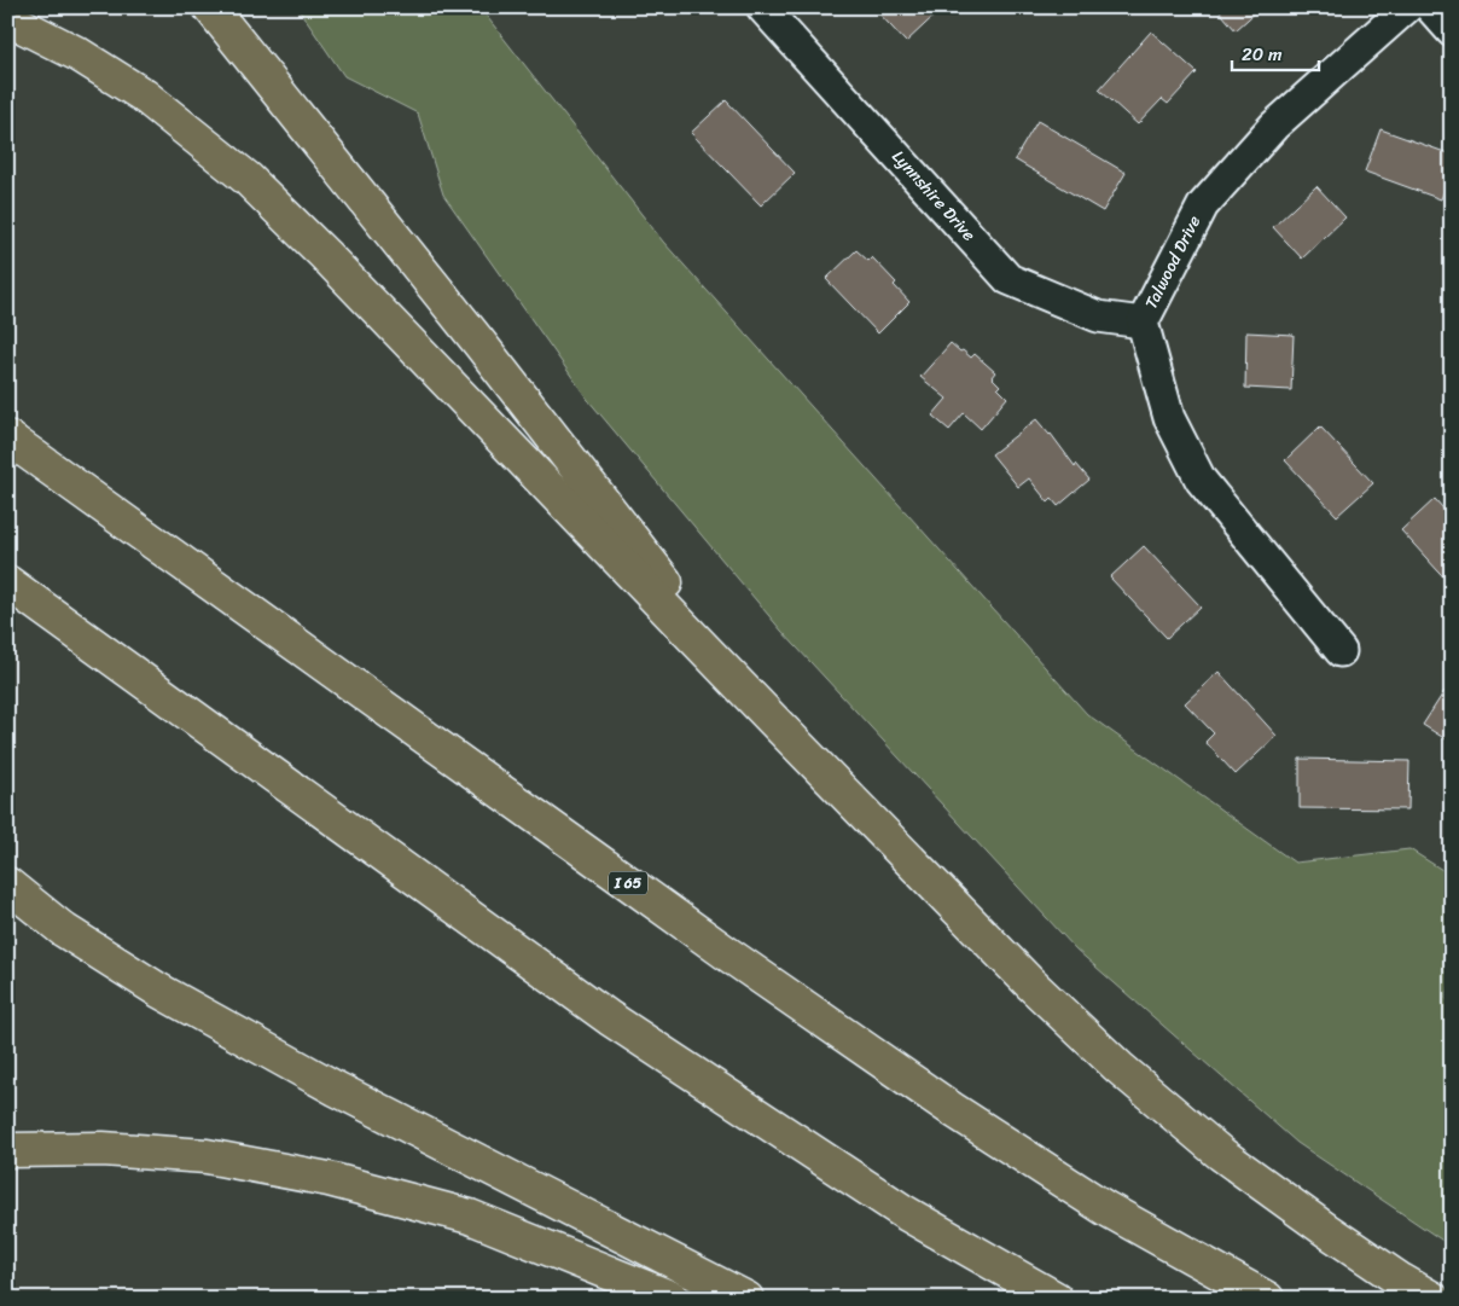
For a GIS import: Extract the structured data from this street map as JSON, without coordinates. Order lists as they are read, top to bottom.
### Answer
{
  "streets": {
    "highway": ["I 65"],
    "street": ["Lynnshire Drive", "Talwood Drive"]
  },
  "crossings": [
    ["Lynnshire Drive", "Talwood Drive"]
  ],
  "scale_bar": "20 m"
}
